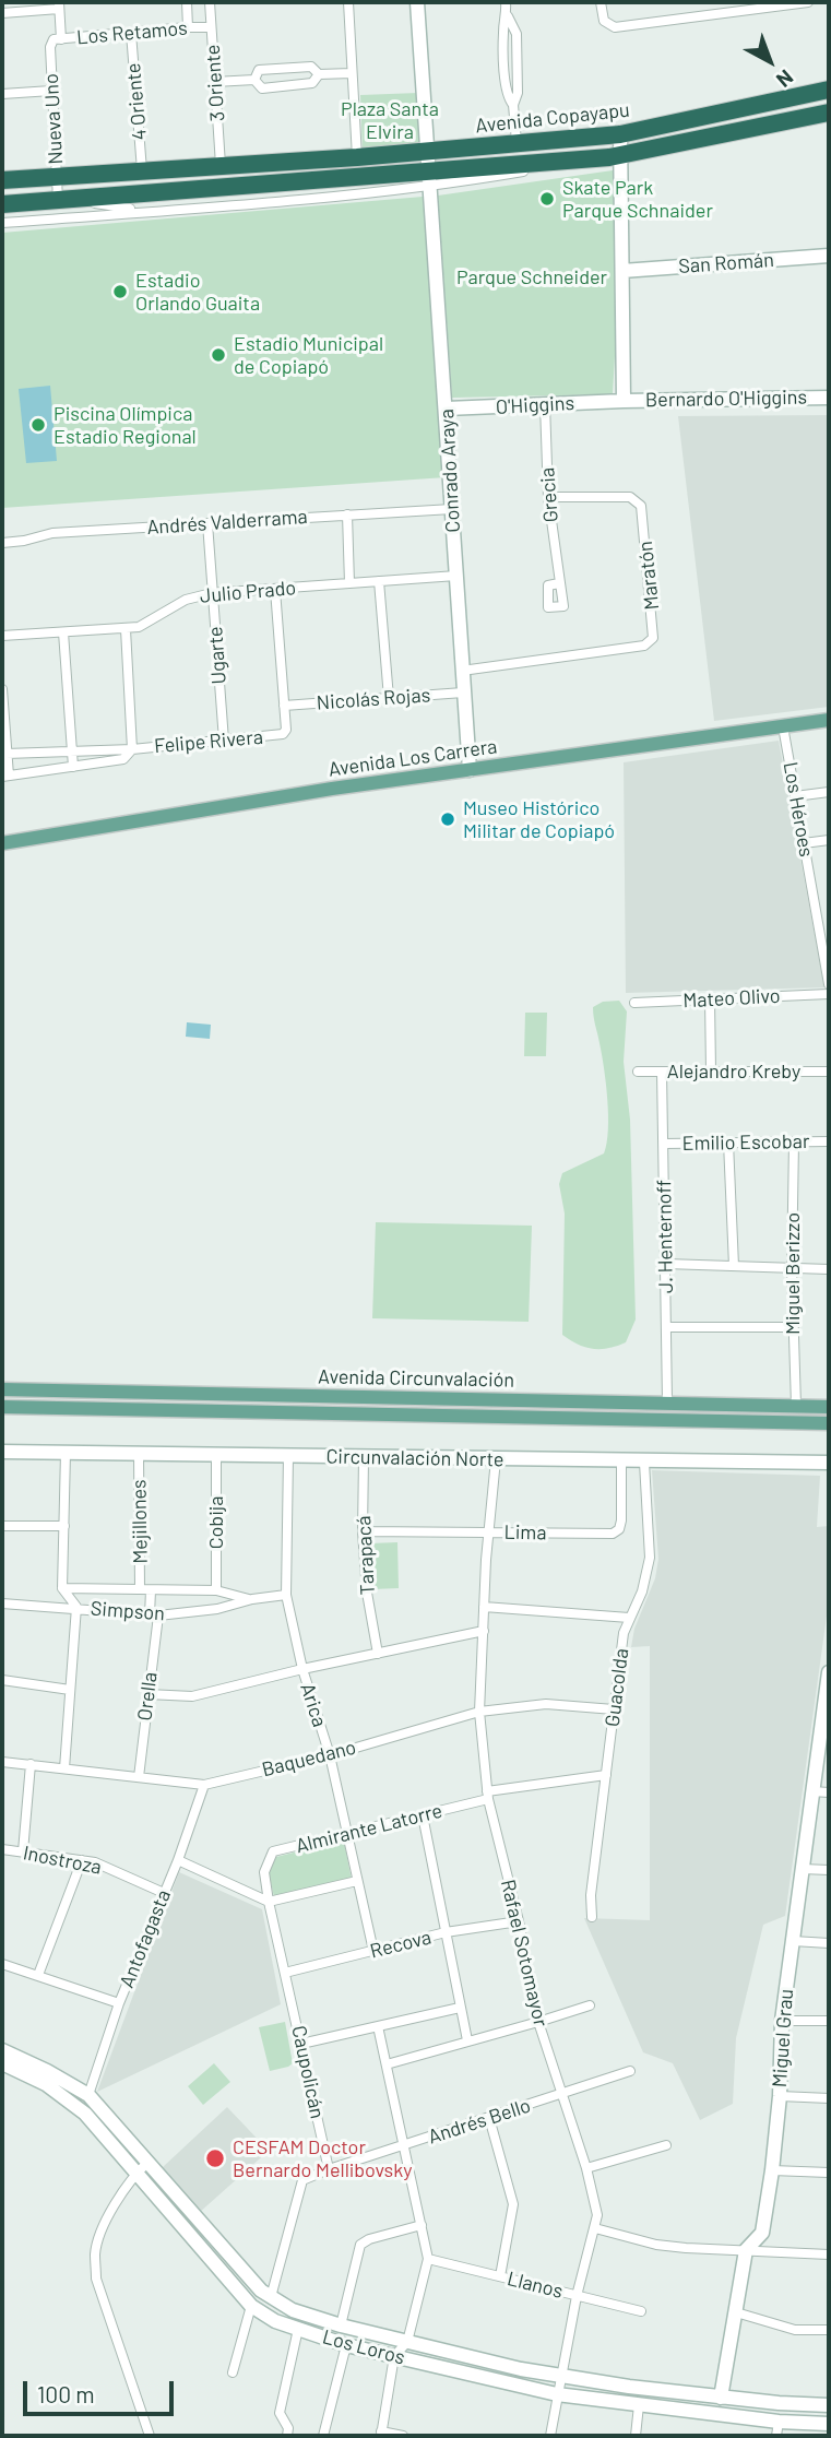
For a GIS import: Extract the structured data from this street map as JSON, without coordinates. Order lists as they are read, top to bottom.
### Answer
{
  "streets": {
    "highway": ["Avenida Copayapu"],
    "main road": ["Avenida Los Carrera", "Avenida Circunvalación"],
    "street": [
      "Los Retamos",
      "3 Oriente",
      "4 Oriente",
      "Nueva Uno",
      "San Román",
      "Bernardo O'Higgins",
      "O'Higgins",
      "Conrado Araya",
      "Grecia",
      "Andrés Valderrama",
      "Maratón",
      "Julio Prado",
      "Ugarte",
      "Nicolás Rojas",
      "Felipe Rivera",
      "Los Héroes",
      "Mateo Olivo",
      "Alejandro Kreby",
      "Emilio Escobar",
      "J. Henternoff",
      "Miguel Berizzo",
      "Circunvalación Norte",
      "Mejillones",
      "Cobija",
      "Lima",
      "Tarapacá",
      "Simpson",
      "Guacolda",
      "Orella",
      "Arica",
      "Baquedano",
      "Almirante Latorre",
      "Inostroza",
      "Antofagasta",
      "Recova",
      "Rafael Sotomayor",
      "Miguel Grau",
      "Caupolicán",
      "Andrés Bello",
      "Llanos",
      "Los Loros"
    ]
  },
  "crossings": [
    ["Los Retamos", "3 Oriente"],
    ["Los Retamos", "4 Oriente"],
    ["Los Retamos", "Nueva Uno"],
    ["3 Oriente", "Avenida Copayapu"],
    ["4 Oriente", "Avenida Copayapu"],
    ["Avenida Copayapu", "Nueva Uno"],
    ["Avenida Copayapu", "Conrado Araya"],
    ["Bernardo O'Higgins", "O'Higgins"],
    ["O'Higgins", "Conrado Araya"],
    ["O'Higgins", "Grecia"],
    ["Conrado Araya", "Andrés Valderrama"],
    ["Conrado Araya", "Maratón"],
    ["Conrado Araya", "Julio Prado"],
    ["Conrado Araya", "Nicolás Rojas"],
    ["Conrado Araya", "Avenida Los Carrera"],
    ["Grecia", "Maratón"],
    ["Andrés Valderrama", "Ugarte"],
    ["Julio Prado", "Ugarte"],
    ["Ugarte", "Felipe Rivera"],
    ["Nicolás Rojas", "Felipe Rivera"],
    ["Avenida Los Carrera", "Los Héroes"],
    ["Alejandro Kreby", "J. Henternoff"],
    ["Emilio Escobar", "J. Henternoff"],
    ["Emilio Escobar", "Miguel Berizzo"],
    ["J. Henternoff", "Avenida Circunvalación"],
    ["Miguel Berizzo", "Avenida Circunvalación"],
    ["Circunvalación Norte", "Mejillones"],
    ["Circunvalación Norte", "Cobija"],
    ["Circunvalación Norte", "Lima"],
    ["Circunvalación Norte", "Tarapacá"],
    ["Circunvalación Norte", "Guacolda"],
    ["Circunvalación Norte", "Arica"],
    ["Circunvalación Norte", "Rafael Sotomayor"],
    ["Mejillones", "Simpson"],
    ["Cobija", "Simpson"],
    ["Lima", "Tarapacá"],
    ["Lima", "Rafael Sotomayor"],
    ["Simpson", "Orella"],
    ["Simpson", "Arica"],
    ["Guacolda", "Baquedano"],
    ["Guacolda", "Almirante Latorre"],
    ["Orella", "Baquedano"],
    ["Arica", "Baquedano"],
    ["Arica", "Almirante Latorre"],
    ["Arica", "Recova"],
    ["Baquedano", "Antofagasta"],
    ["Baquedano", "Rafael Sotomayor"],
    ["Almirante Latorre", "Rafael Sotomayor"],
    ["Almirante Latorre", "Caupolicán"],
    ["Inostroza", "Antofagasta"],
    ["Antofagasta", "Los Loros"],
    ["Recova", "Rafael Sotomayor"],
    ["Recova", "Caupolicán"],
    ["Rafael Sotomayor", "Andrés Bello"],
    ["Rafael Sotomayor", "Llanos"],
    ["Rafael Sotomayor", "Los Loros"],
    ["Miguel Grau", "Los Loros"],
    ["Caupolicán", "Andrés Bello"]
  ],
  "parks": ["Plaza Santa Elvira", "Parque Schneider"],
  "places": [
    "Skate Park Parque Schnaider",
    "Estadio Orlando Guaita",
    "Estadio Municipal de Copiapó",
    "Piscina Olímpica Estadio Regional",
    "Museo Histórico Militar de Copiapó",
    "CESFAM Doctor Bernardo Mellibovsky"
  ],
  "scale_bar": "100 m",
  "north": "bottom right"
}
